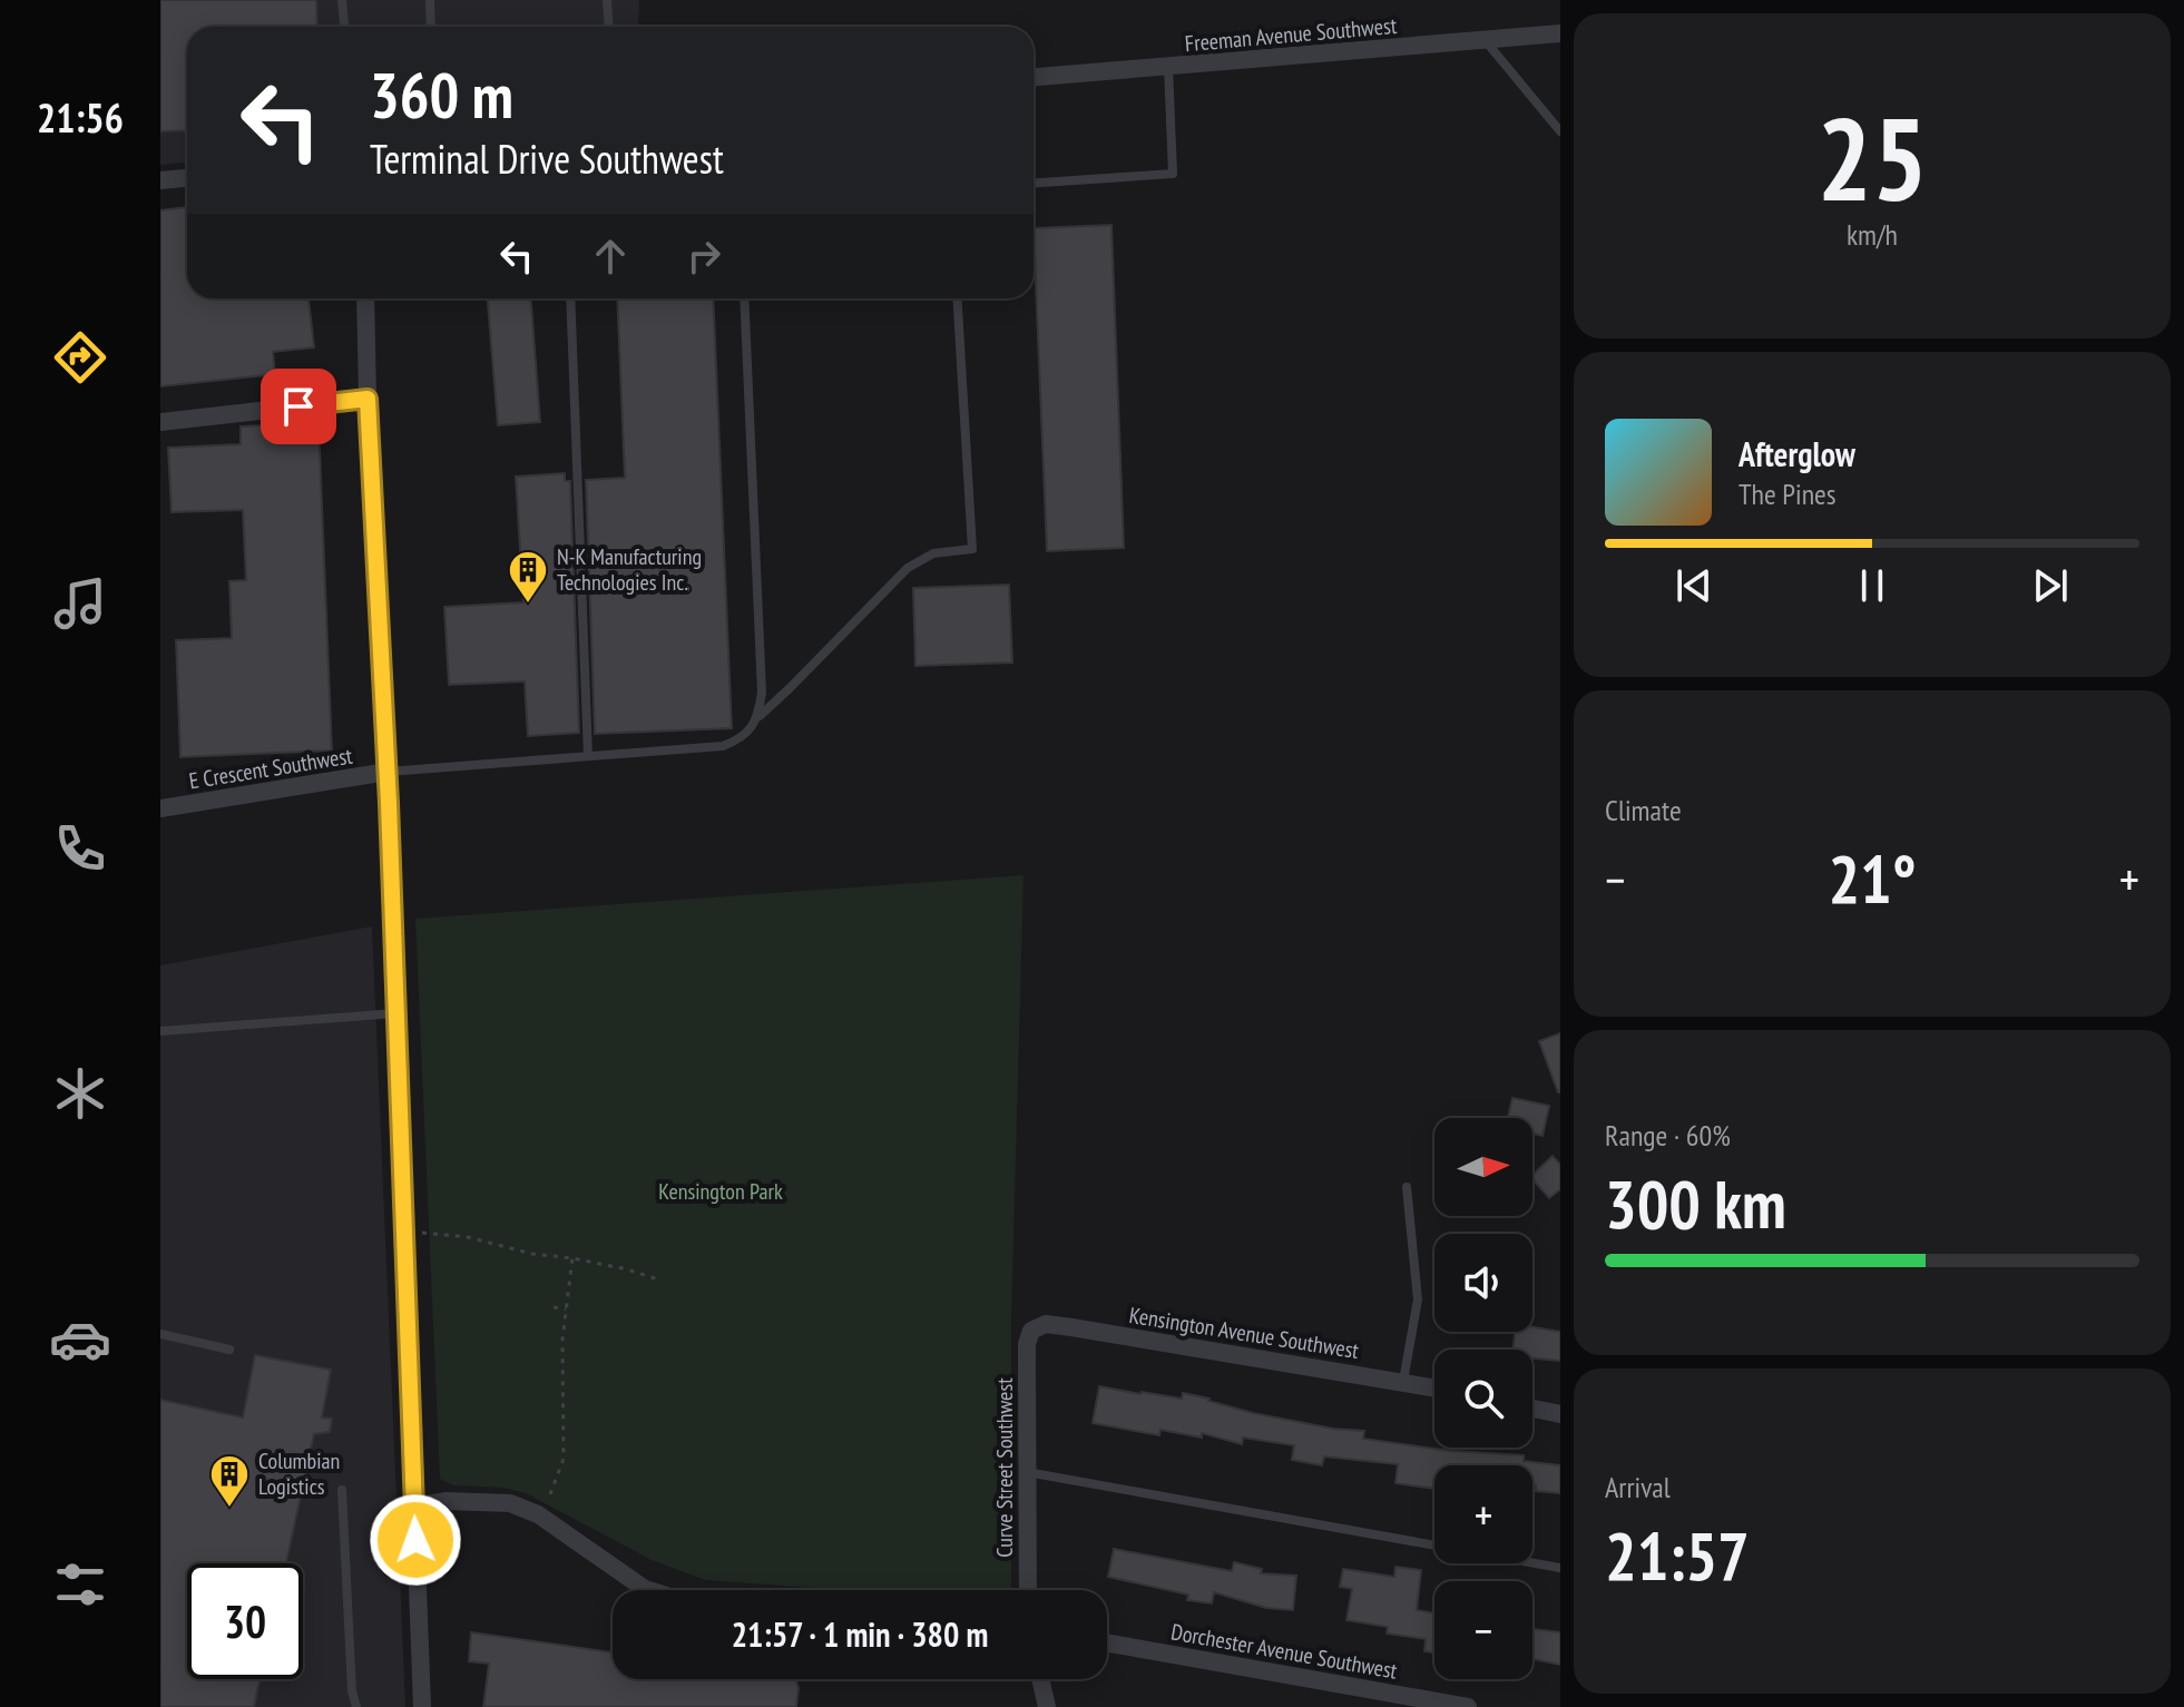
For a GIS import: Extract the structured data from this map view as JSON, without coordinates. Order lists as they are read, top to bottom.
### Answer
{
  "streets": {
    "street": [
      "Freeman Avenue Southwest",
      "E Crescent Southwest",
      "Kensington Avenue Southwest",
      "Curve Street Southwest",
      "Dorchester Avenue Southwest"
    ]
  },
  "crossings": [
    ["Kensington Avenue Southwest", "Curve Street Southwest"]
  ],
  "parks": ["Kensington Park"],
  "places": {
    "building": ["N-K Manufacturing Technologies Inc.", "Columbian Logistics"]
  },
  "north": "right",
  "page": {
    "tabs": "21:56",
    "tile": [
      ["25", "km/h"],
      "Climate",
      ["Range · 60%", "300 km"],
      ["Arrival", "21:57"]
    ],
    "turn": ["360 m", "Terminal Drive Southwest"],
    "song": ["Afterglow", "The Pines"],
    "heat": ["−", "21°", "+"],
    "map_buttons": ["+", "−"],
    "limit": "30",
    "trip": "21:57 · 1 min · 380 m"
  }
}
